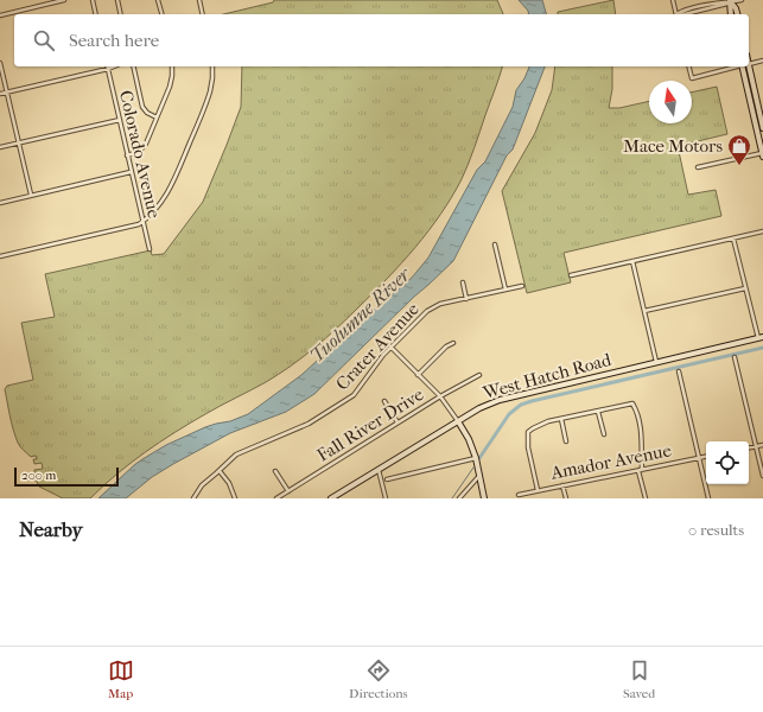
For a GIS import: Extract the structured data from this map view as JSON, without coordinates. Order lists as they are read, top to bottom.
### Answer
{
  "streets": {
    "main road": ["West Hatch Road"],
    "street": [
      "Colorado Avenue",
      "Crater Avenue",
      "Fall River Drive",
      "Amador Avenue"
    ]
  },
  "water": ["Tuolumne River"],
  "places": {
    "shop": ["Mace Motors"]
  },
  "scale_bar": "200 m",
  "north": "top",
  "page": {
    "search": "Search here",
    "scale": "200 m",
    "heading": ["Nearby", "0 results"],
    "nav": ["Map", "Directions", "Saved"]
  }
}
